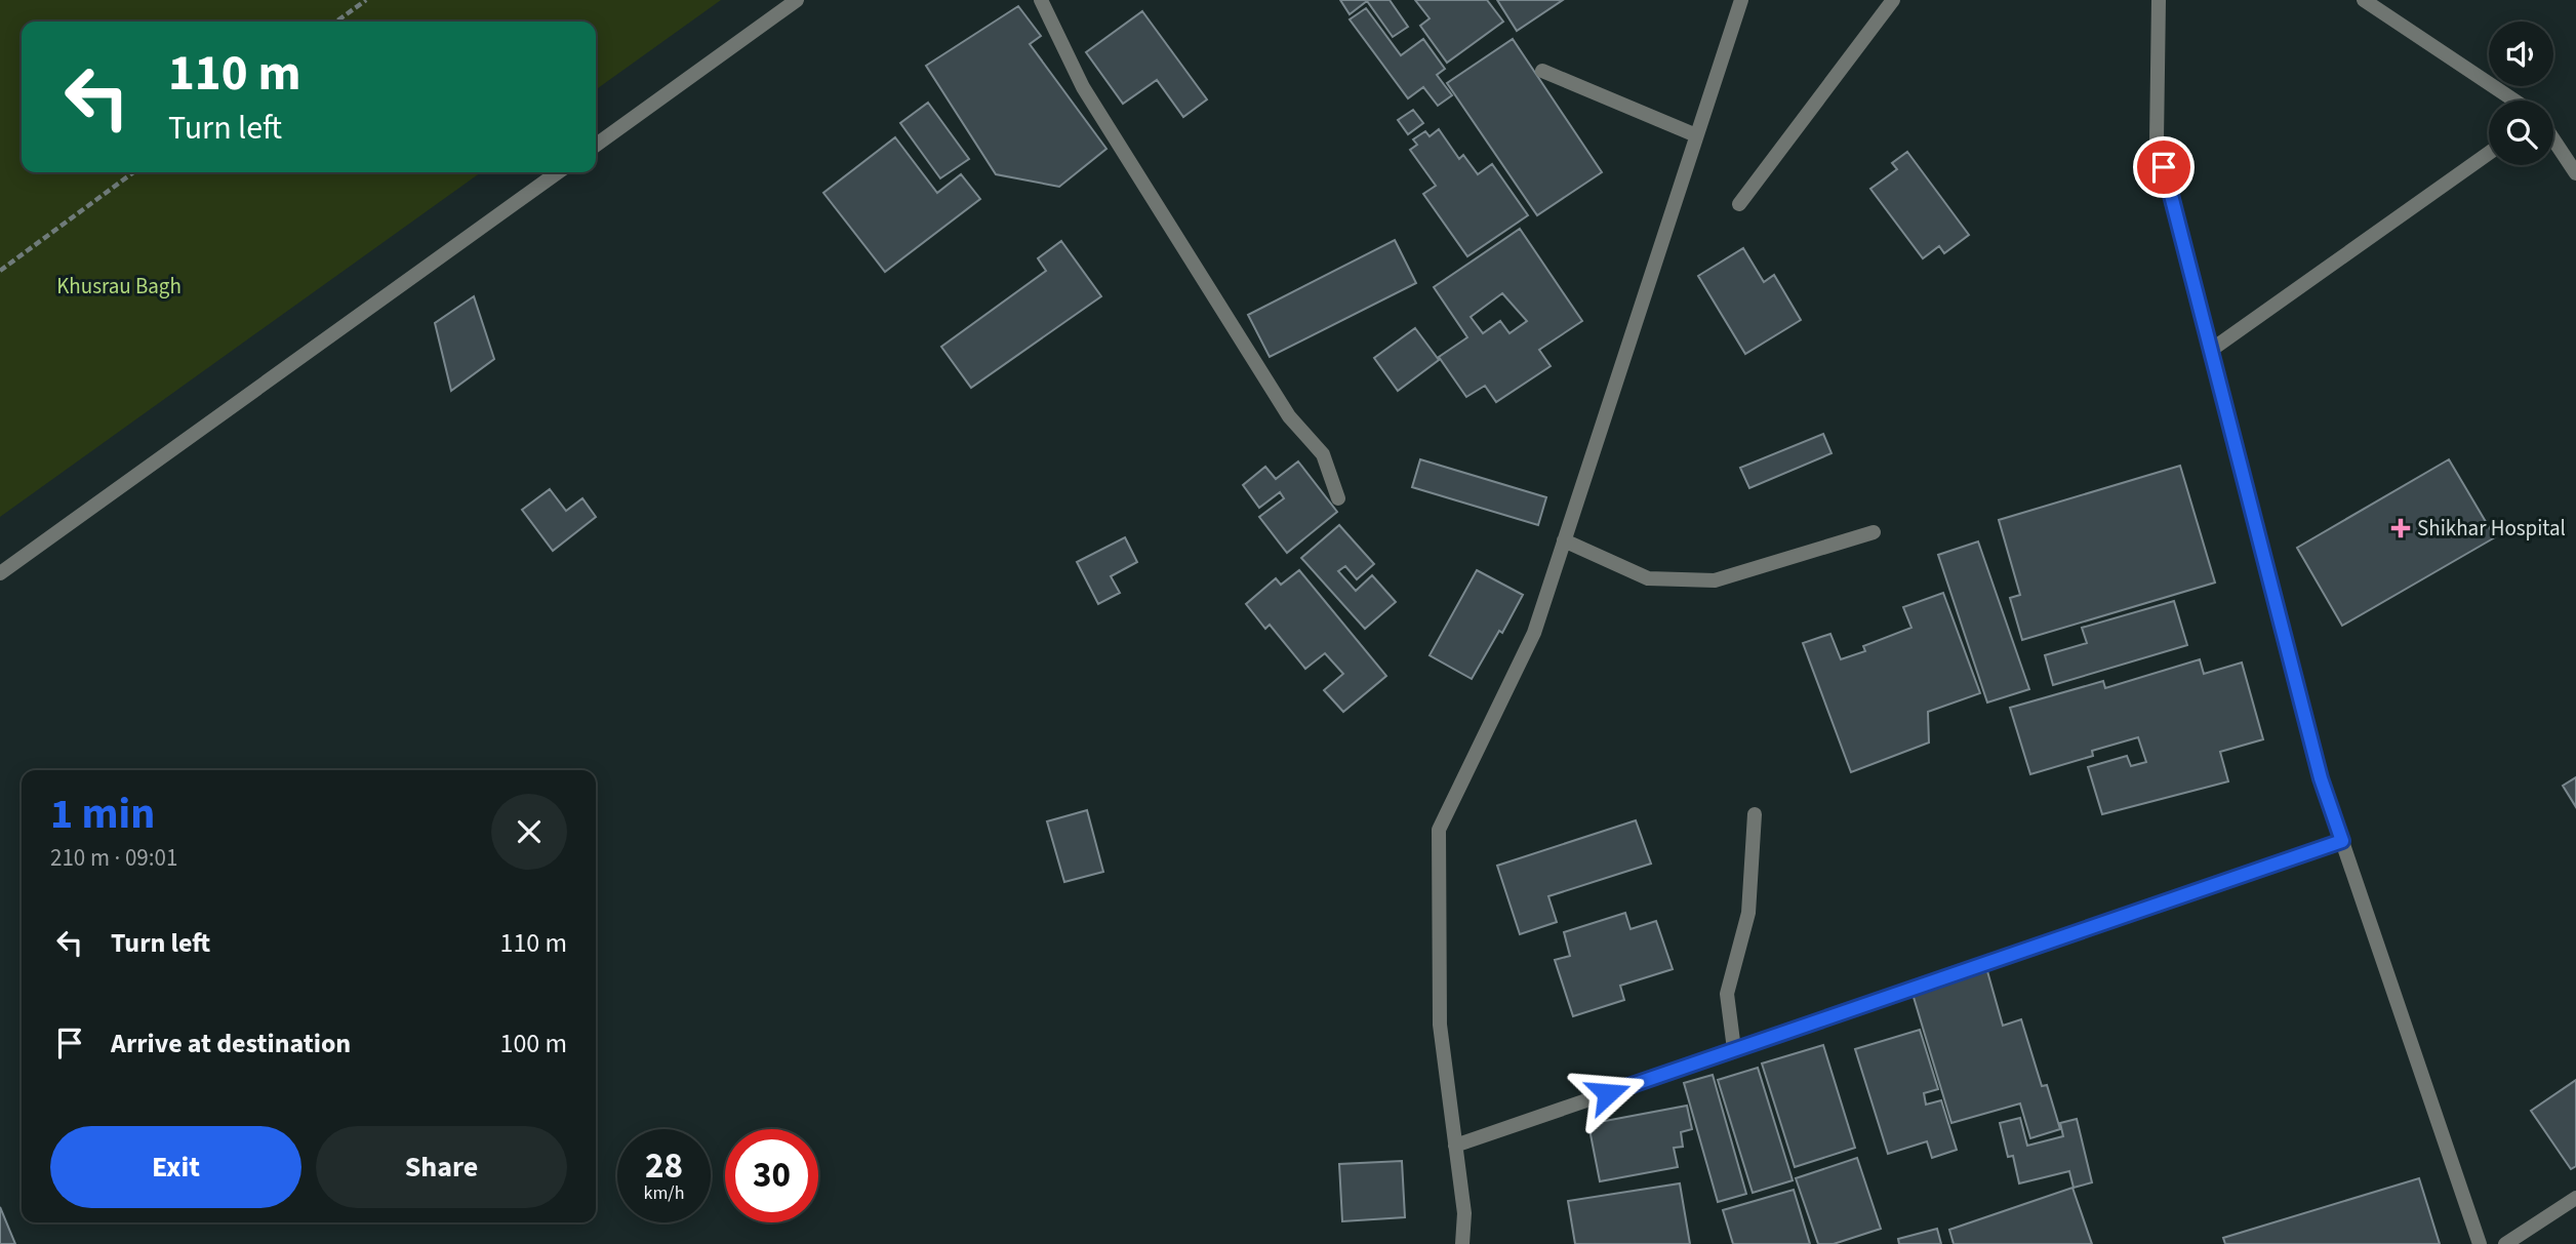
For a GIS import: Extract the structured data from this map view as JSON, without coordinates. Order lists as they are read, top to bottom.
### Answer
{
  "parks": ["Khusrau Bagh"],
  "places": {
    "health": ["Shikhar Hospital"]
  },
  "page": {
    "turn": ["110 m", "Turn left"],
    "heading": ["1 min", "210 m · 09:01"],
    "list": [
      {
        "name": "Turn left",
        "value": "110 m"
      },
      {
        "name": "Arrive at destination",
        "value": "100 m"
      }
    ],
    "buttons": ["Exit", "Share"],
    "speed": "28 km/h",
    "limit": "30"
  }
}
